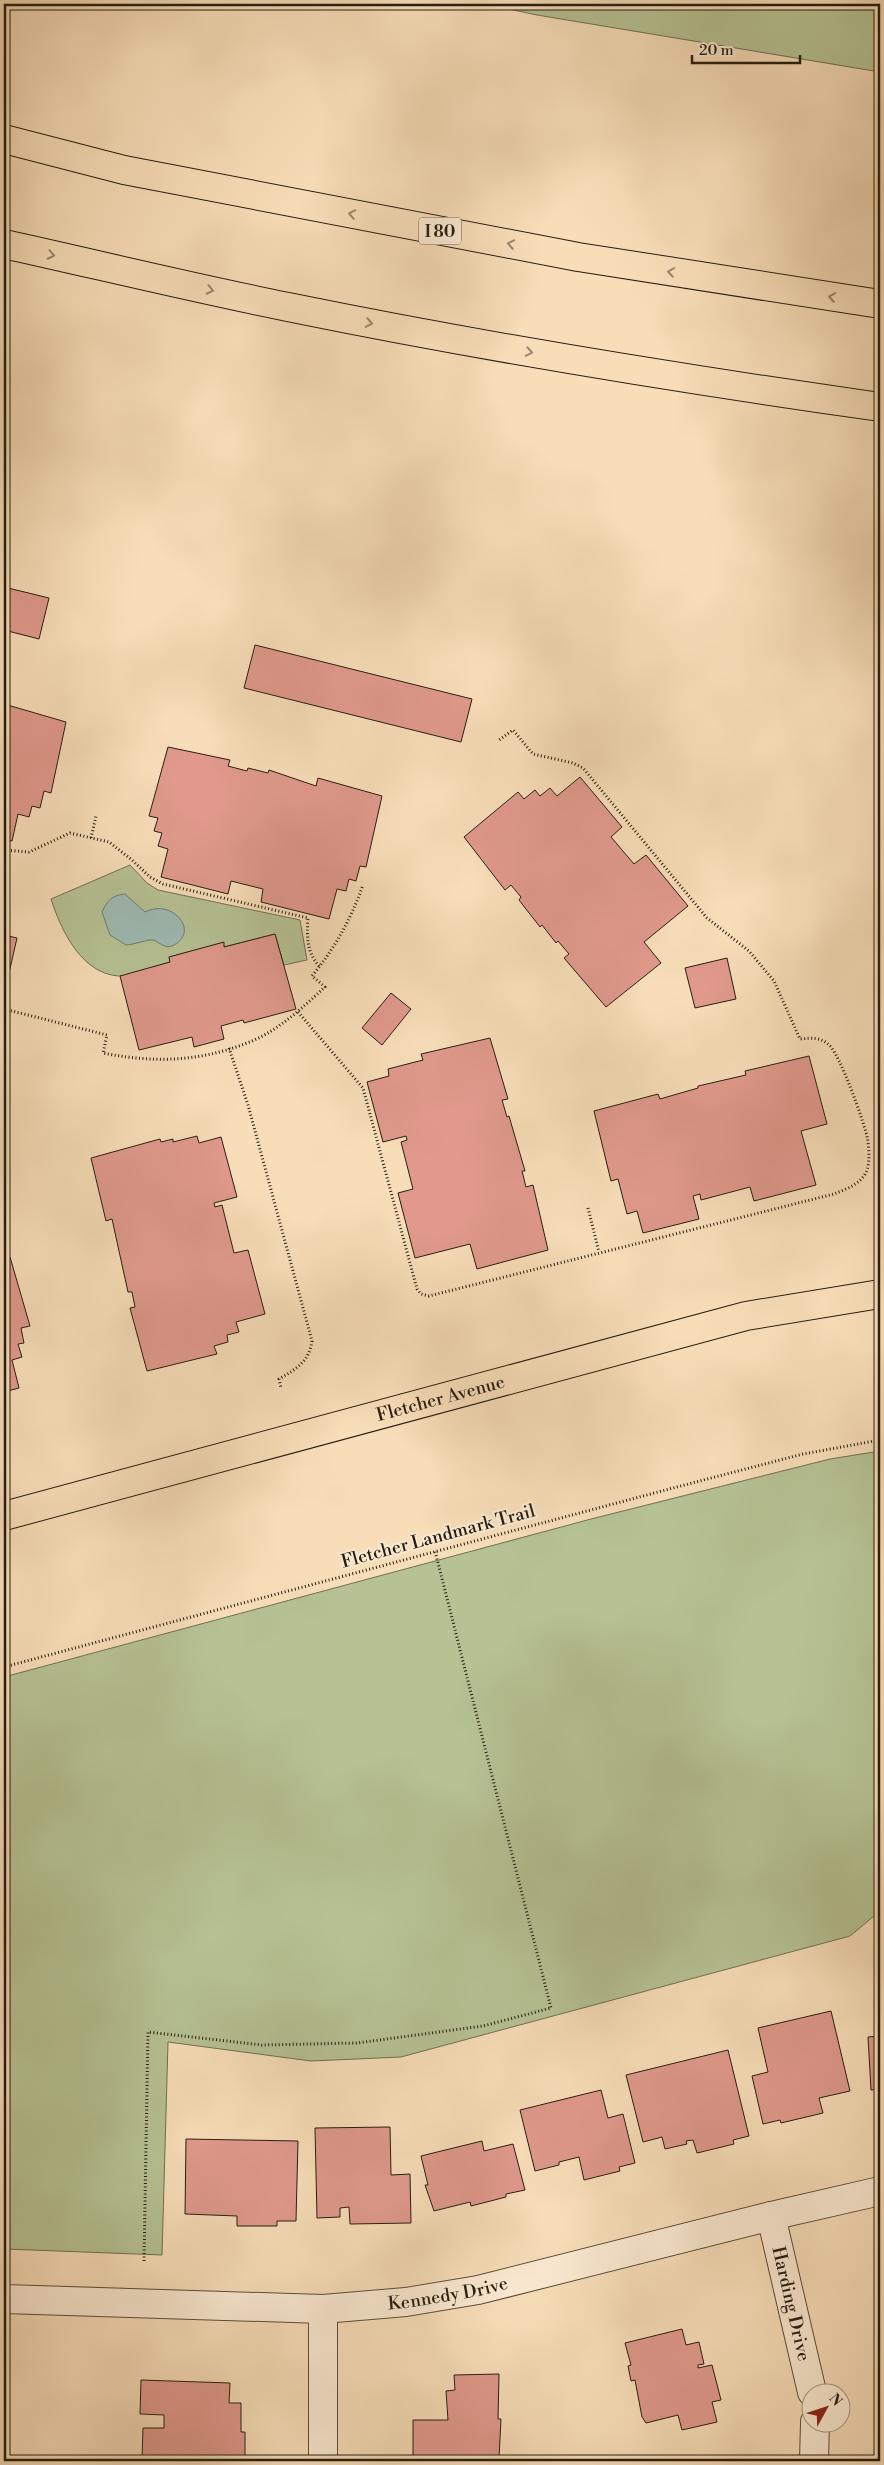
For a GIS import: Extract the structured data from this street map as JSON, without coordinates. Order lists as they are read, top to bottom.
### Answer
{
  "streets": {
    "main road": ["I 80", "Fletcher Avenue"],
    "street": ["Kennedy Drive", "Harding Drive"],
    "path": ["Fletcher Landmark Trail"]
  },
  "crossings": [
    ["Kennedy Drive", "Harding Drive"]
  ],
  "scale_bar": "20 m",
  "north": "top right"
}
